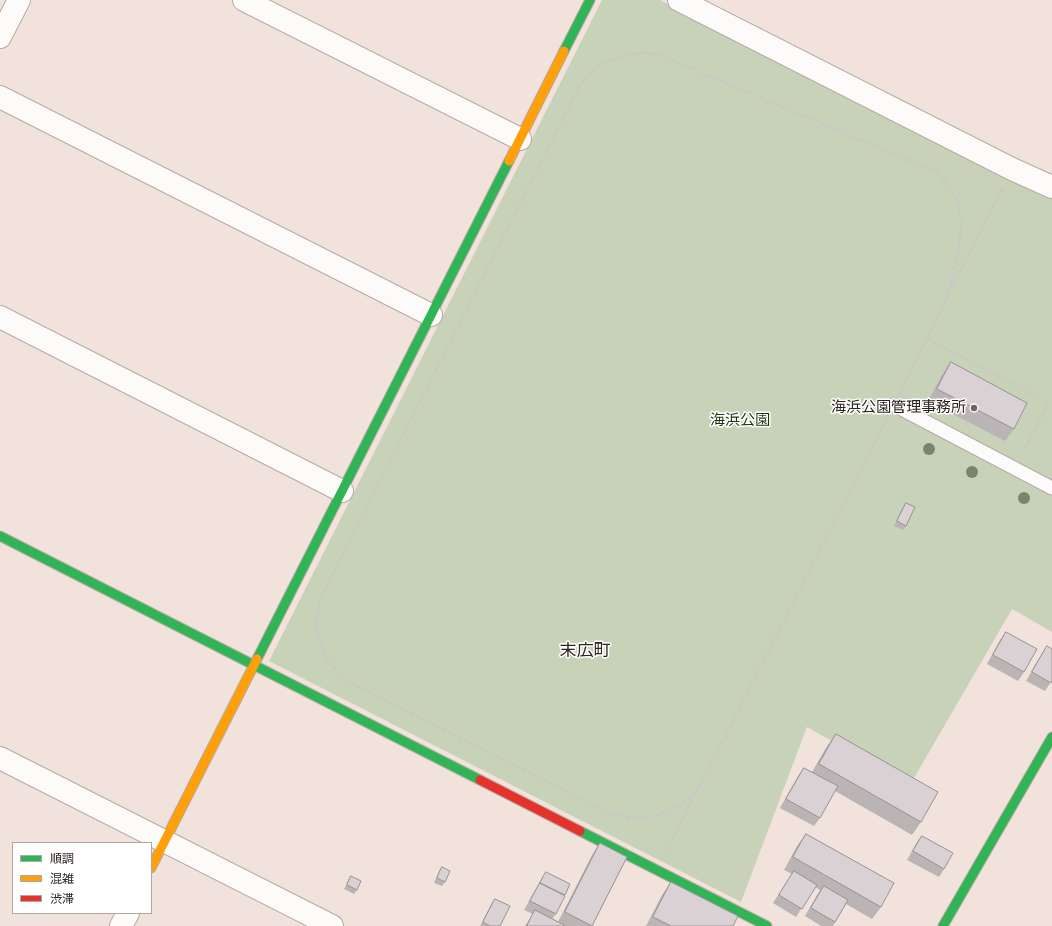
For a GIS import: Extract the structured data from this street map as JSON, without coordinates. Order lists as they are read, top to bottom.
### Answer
{
  "districts": ["末広町"],
  "parks": ["海浜公園"],
  "places": ["海浜公園管理事務所"],
  "legend": ["順調", "混雑", "渋滞"]
}
